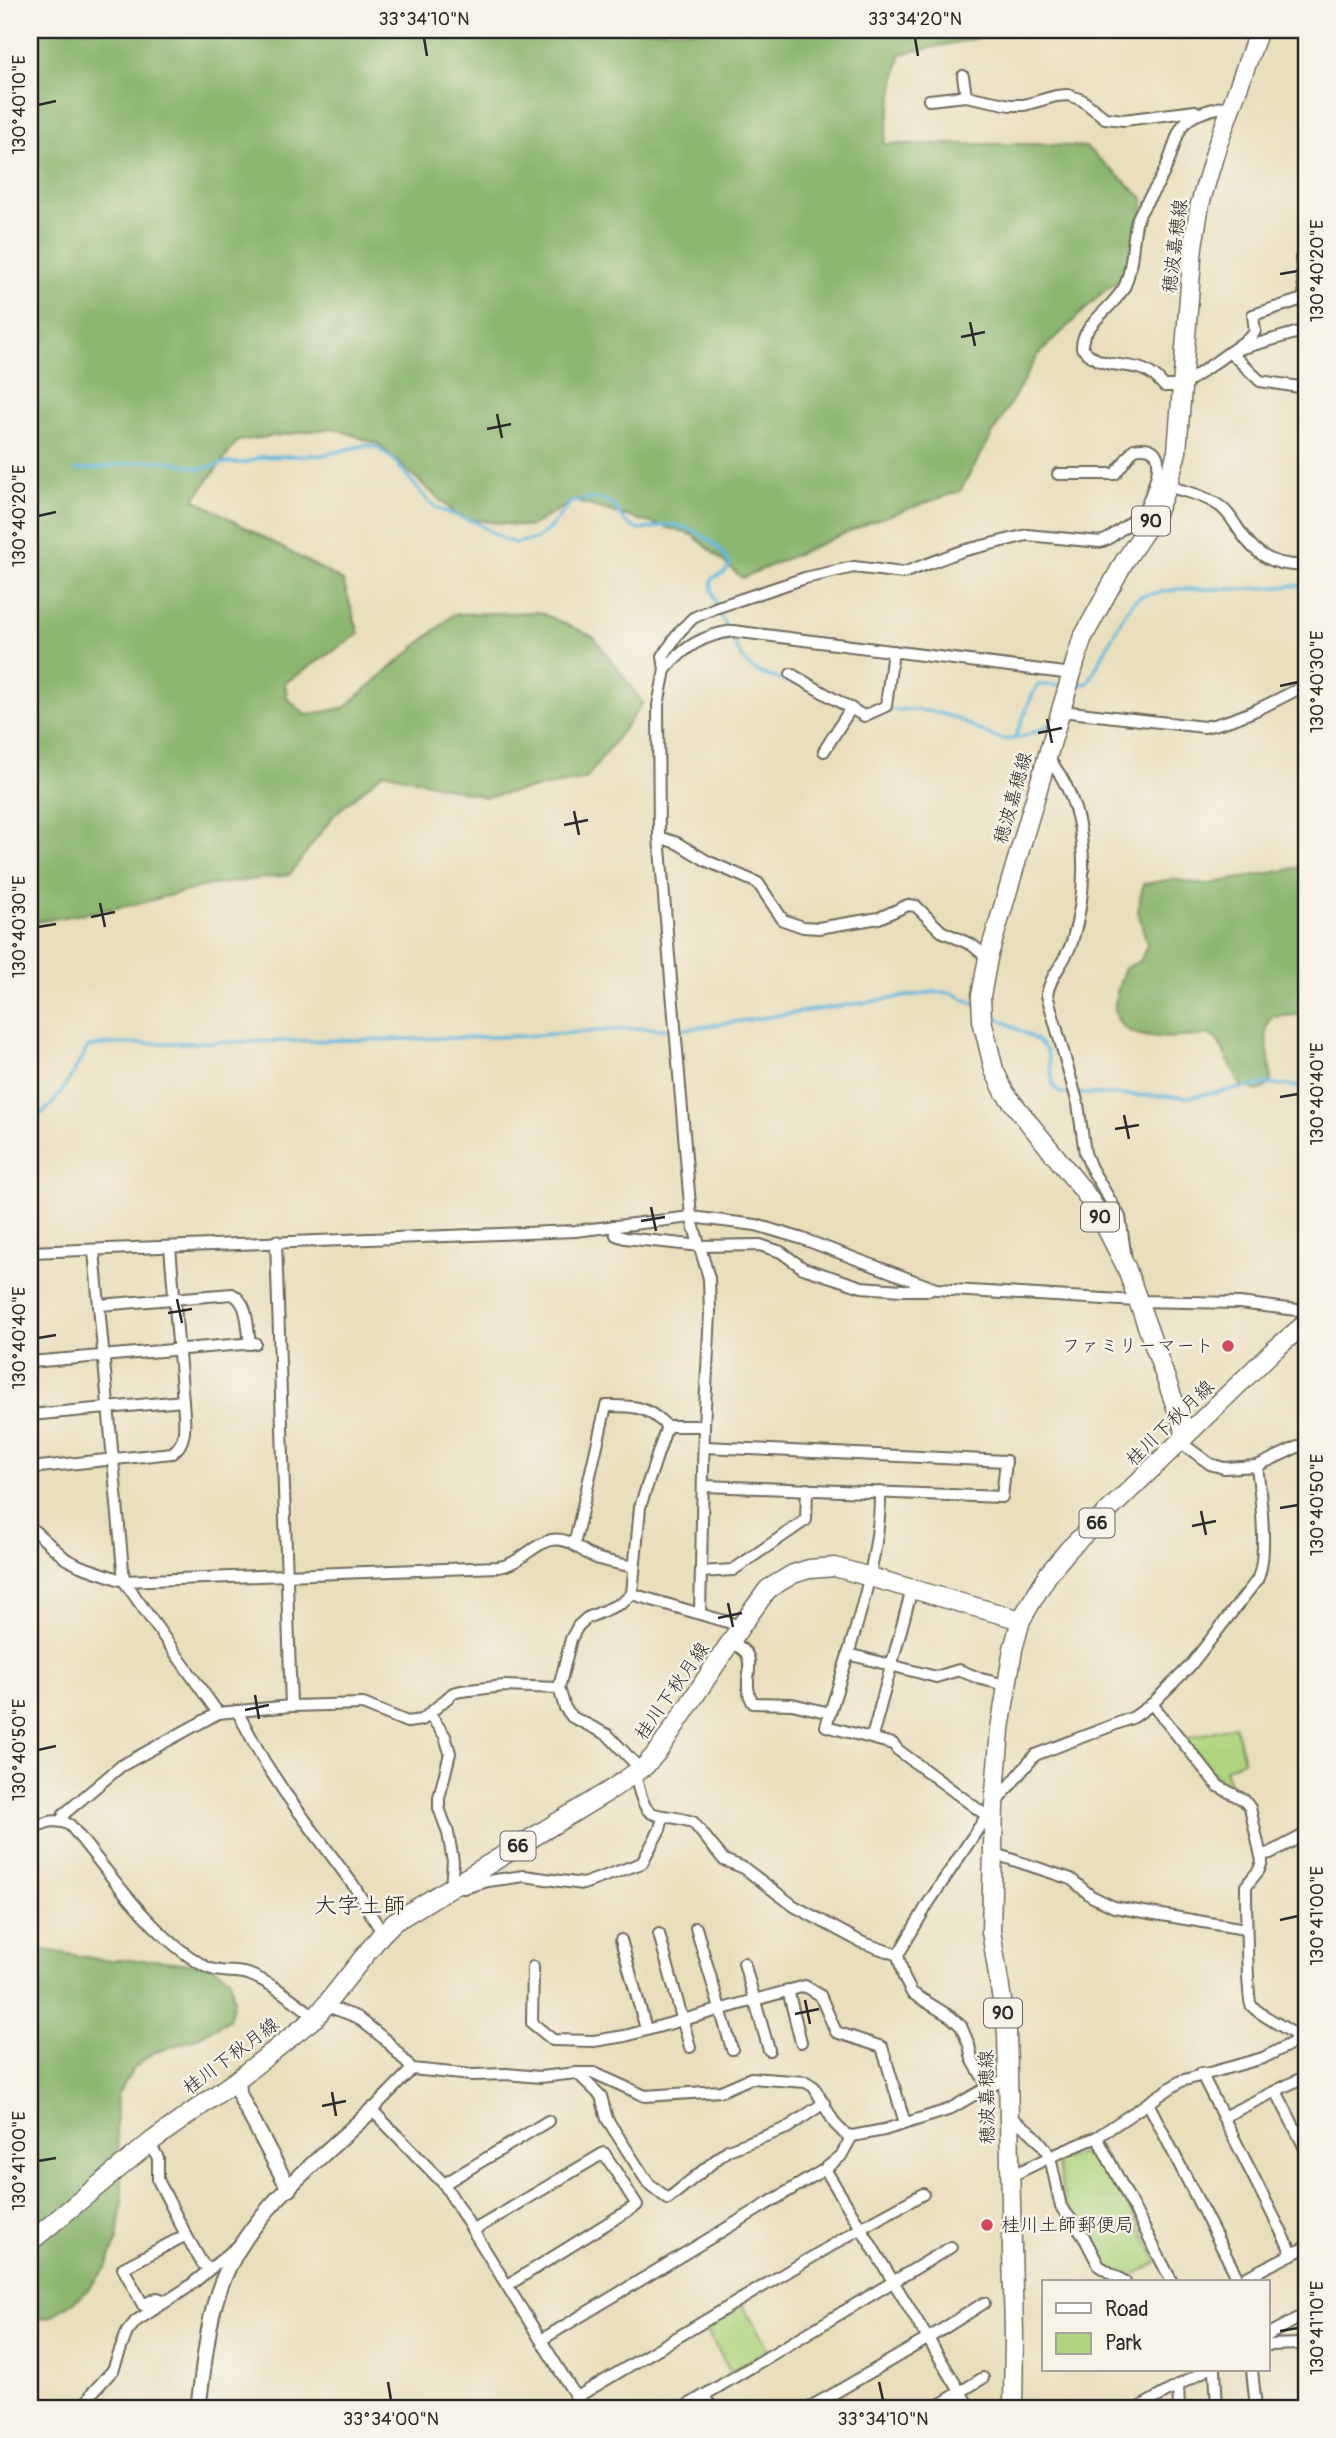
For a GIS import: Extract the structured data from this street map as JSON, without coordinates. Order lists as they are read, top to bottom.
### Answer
{
  "streets": {
    "main road": [
      "穂波嘉穂線",
      "90",
      "桂川下秋月線",
      "66"
    ]
  },
  "crossings": [
    ["穂波嘉穂線", "桂川下秋月線"]
  ],
  "districts": ["大字土師"],
  "places": ["ファミリーマート", "桂川土師郵便局"],
  "legend": ["Road", "Park"],
  "coordinates": [
    "33°34'10\"N",
    "33°34'20\"N",
    "130°40'10\"E",
    "130°40'20\"E",
    "130°40'30\"E",
    "130°40'40\"E",
    "130°40'50\"E",
    "130°41'00\"E",
    "130°41'10\"E",
    "33°34'00\"N"
  ]
}
